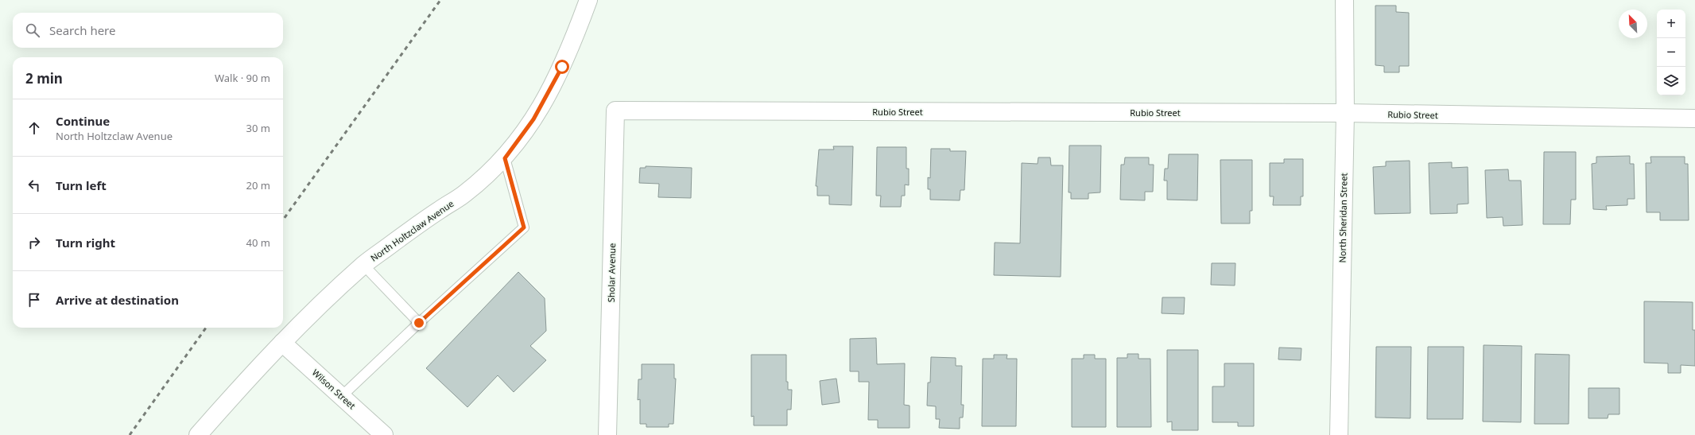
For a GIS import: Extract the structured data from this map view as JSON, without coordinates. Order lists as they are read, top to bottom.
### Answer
{
  "streets": {
    "street": [
      "Rubio Street",
      "North Sheridan Street",
      "North Holtzclaw Avenue",
      "Sholar Avenue",
      "Wilson Street"
    ]
  },
  "crossings": [
    ["Rubio Street", "North Sheridan Street"],
    ["Rubio Street", "Sholar Avenue"],
    ["North Holtzclaw Avenue", "Wilson Street"]
  ],
  "north": "top left",
  "page": {
    "map_buttons": ["+", "−"],
    "search": "Search here",
    "heading": ["2 min", "Walk · 90 m"],
    "list": [
      ["Continue", "North Holtzclaw Avenue", "30 m"],
      ["Turn left", "20 m"],
      ["Turn right", "40 m"],
      "Arrive at destination"
    ]
  }
}
